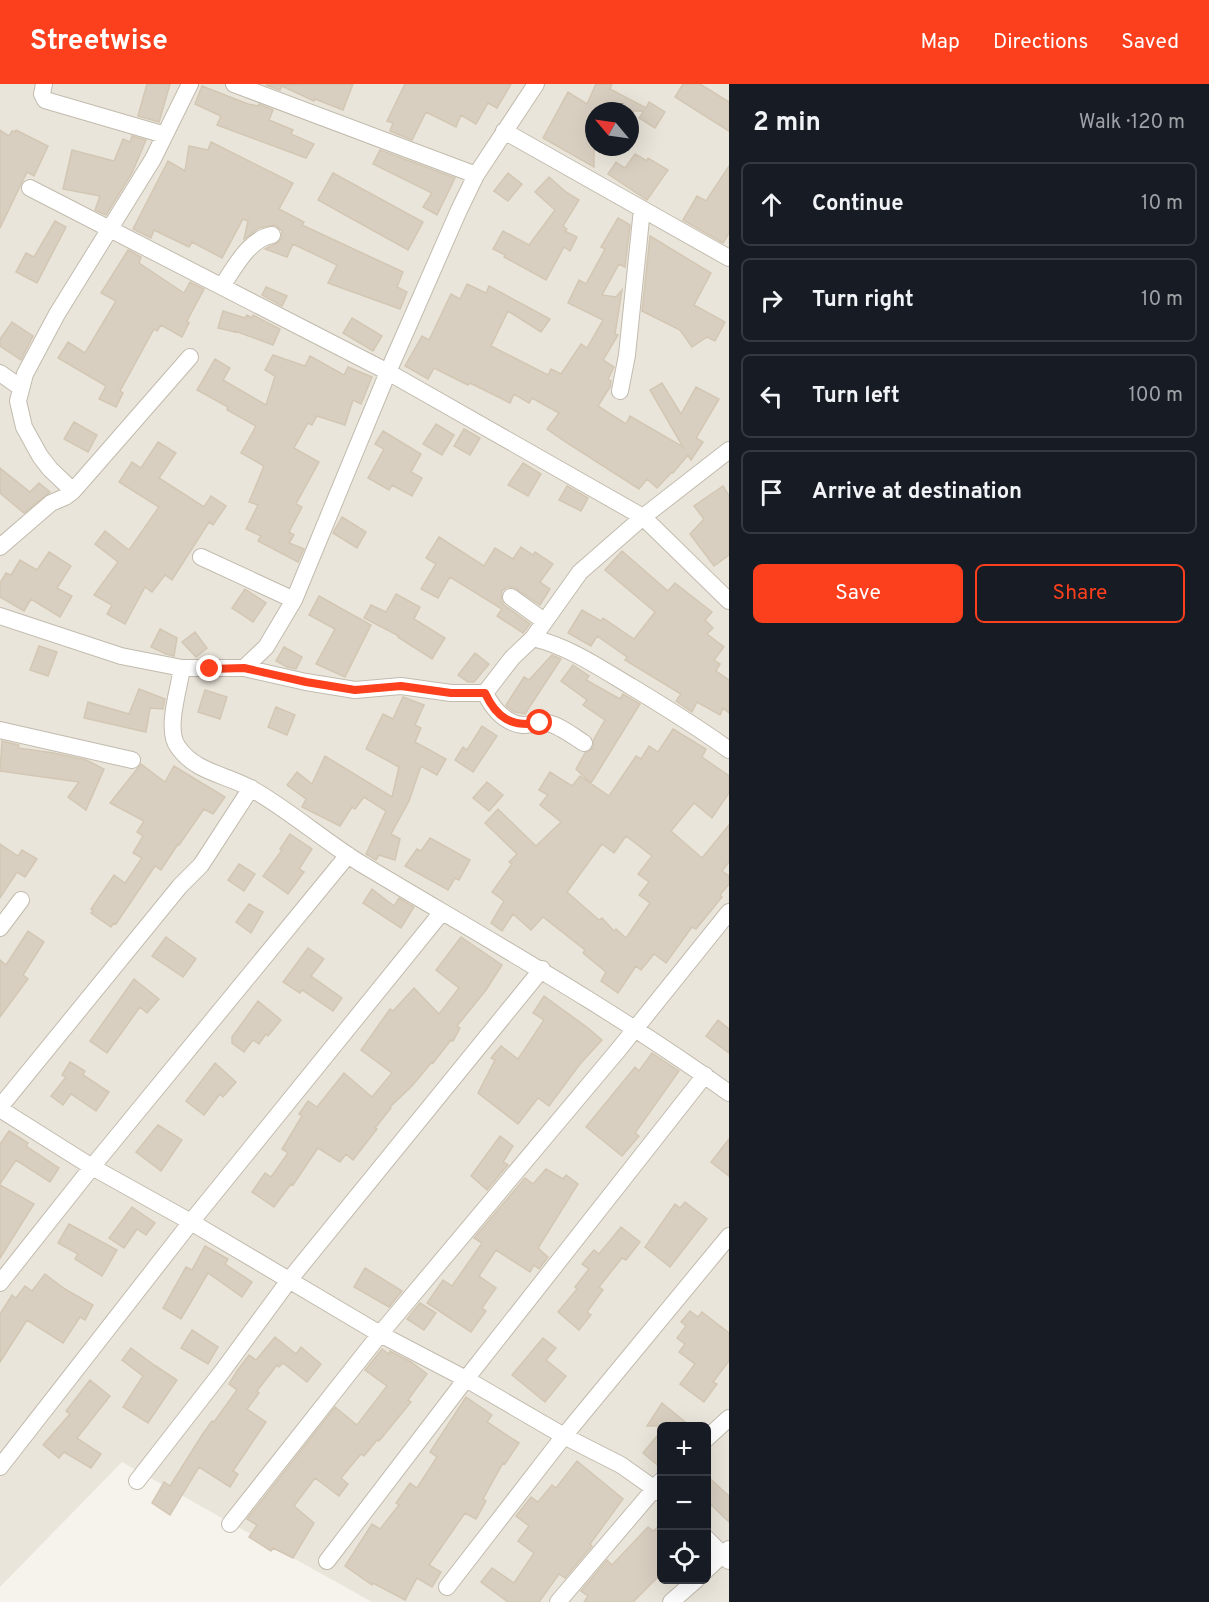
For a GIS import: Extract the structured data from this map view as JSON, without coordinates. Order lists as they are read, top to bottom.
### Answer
{
  "north": "top left",
  "page": {
    "header": "Streetwise",
    "nav": ["Map", "Directions", "Saved"],
    "heading": ["2 min", "Walk · 120 m"],
    "list": [
      ["Continue", "10 m"],
      ["Turn right", "10 m"],
      ["Turn left", "100 m"],
      "Arrive at destination"
    ],
    "buttons": ["Save", "Share"],
    "map_buttons": ["+", "−"]
  }
}
